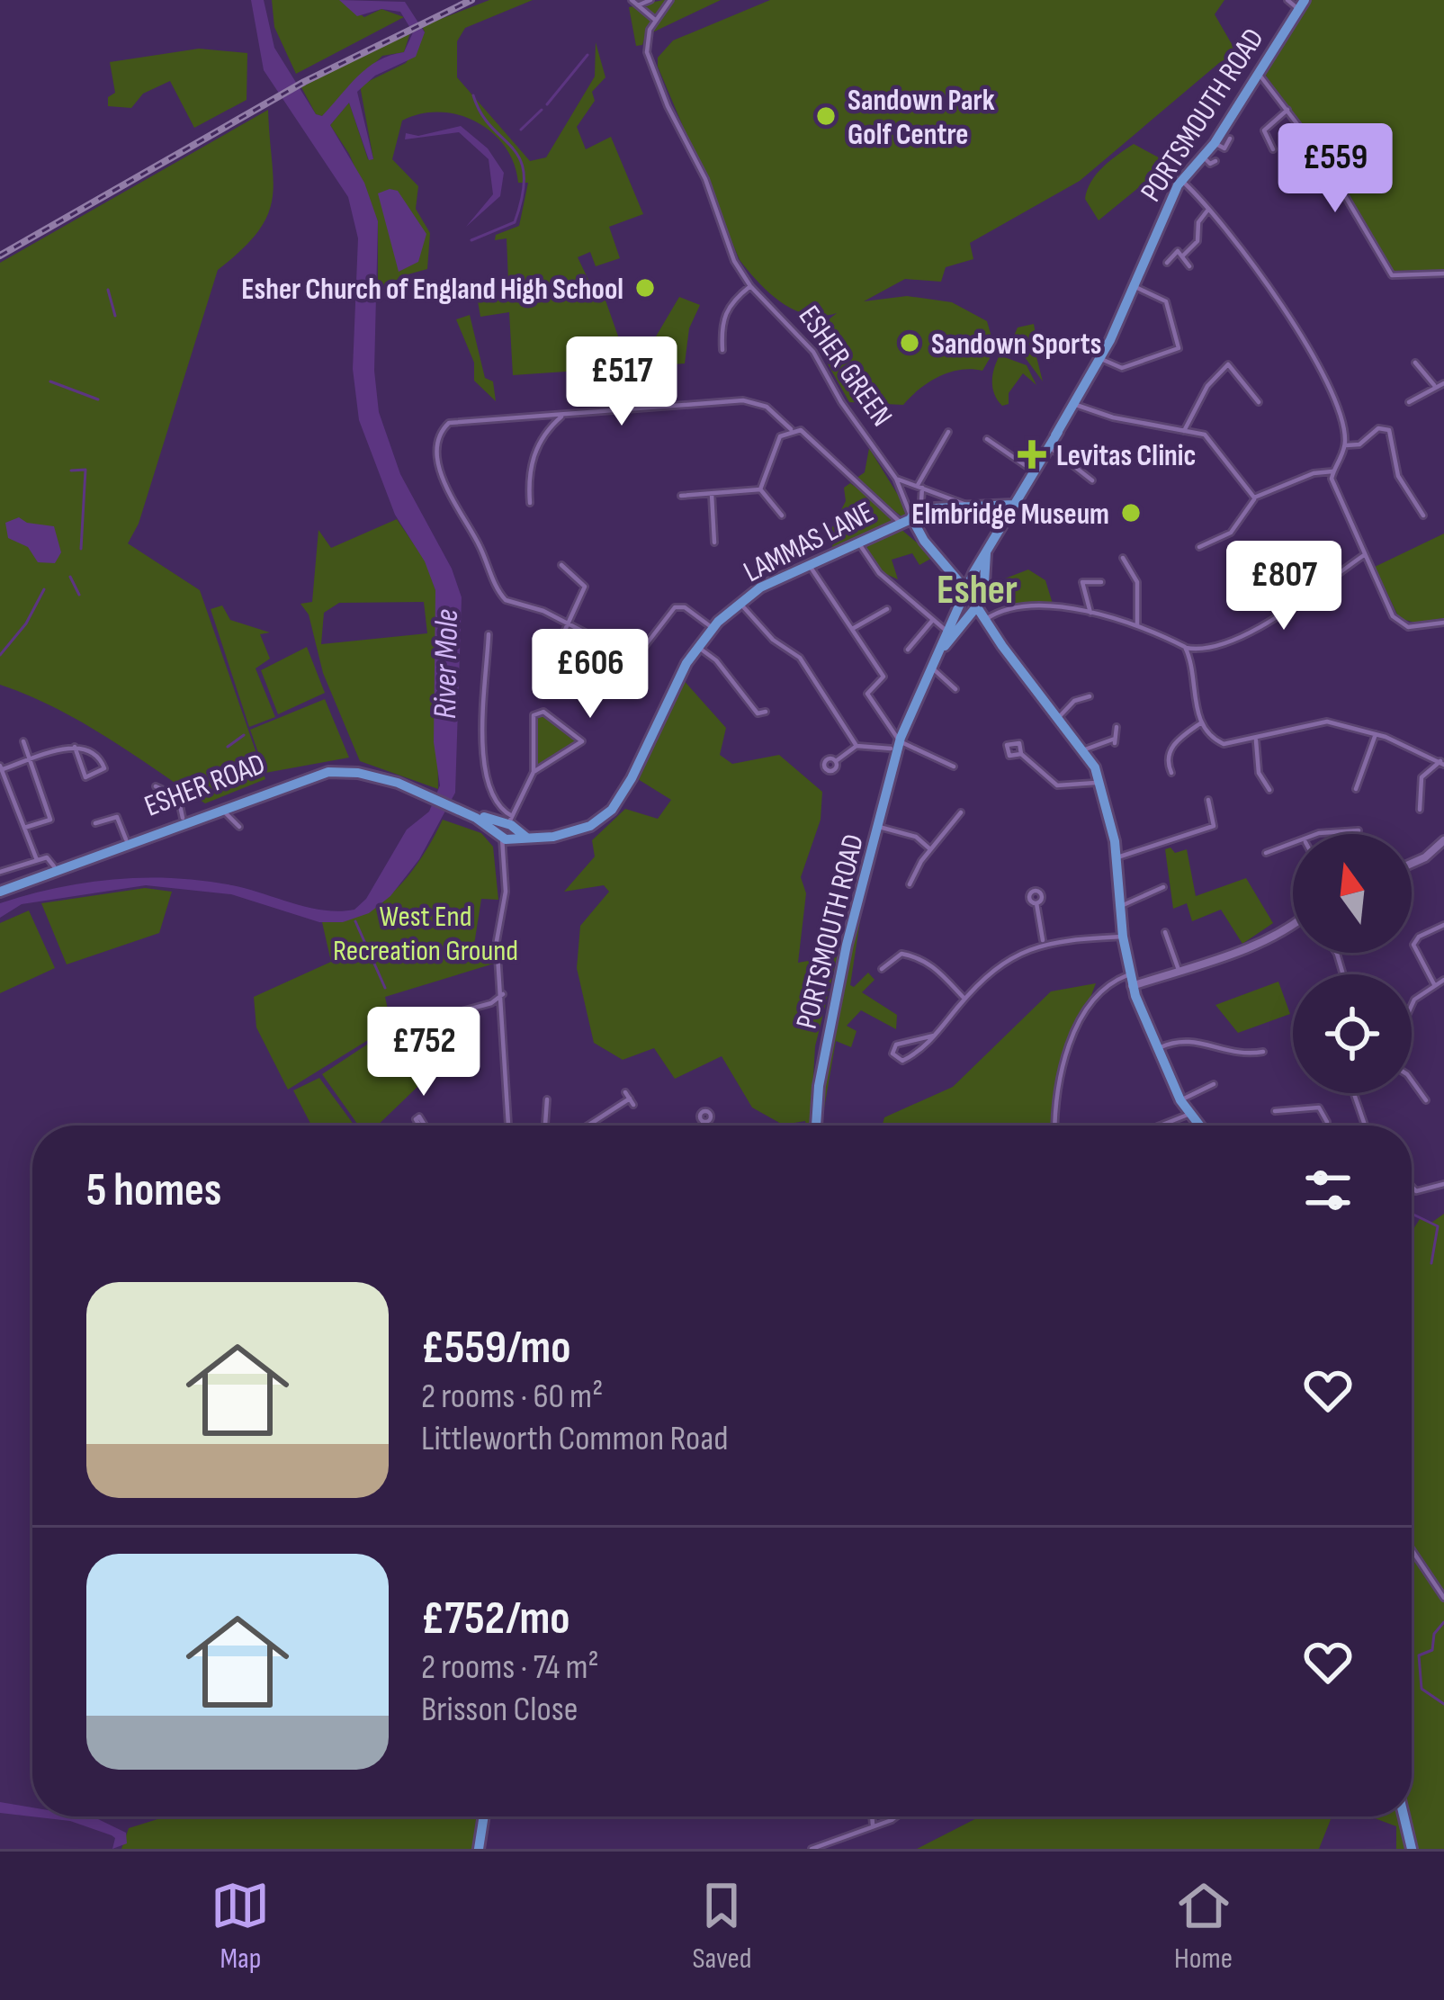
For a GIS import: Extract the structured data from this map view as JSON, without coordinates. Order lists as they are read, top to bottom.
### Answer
{
  "streets": {
    "main road": ["PORTSMOUTH ROAD", "LAMMAS LANE", "ESHER ROAD"],
    "street": ["ESHER GREEN"]
  },
  "crossings": [
    ["ESHER GREEN", "LAMMAS LANE"],
    ["LAMMAS LANE", "ESHER ROAD"]
  ],
  "districts": ["Esher"],
  "water": ["River Mole"],
  "parks": ["West End Recreation Ground"],
  "places": {
    "other": [
      "Sandown Park Golf Centre",
      "Esher Church of England High School",
      "Sandown Sports",
      "Elmbridge Museum"
    ],
    "health": ["Levitas Clinic"]
  },
  "north": "top",
  "page": {
    "price": [
      "£559",
      "£517",
      "£807",
      "£606",
      "£752"
    ],
    "heading": "5 homes",
    "list": [
      {
        "name": "£559/mo",
        "note": "2 rooms · 60 m² · Littleworth Common Road"
      },
      {
        "name": "£752/mo",
        "note": "2 rooms · 74 m² · Brisson Close"
      }
    ],
    "tabs": ["Map", "Saved", "Home"]
  }
}
